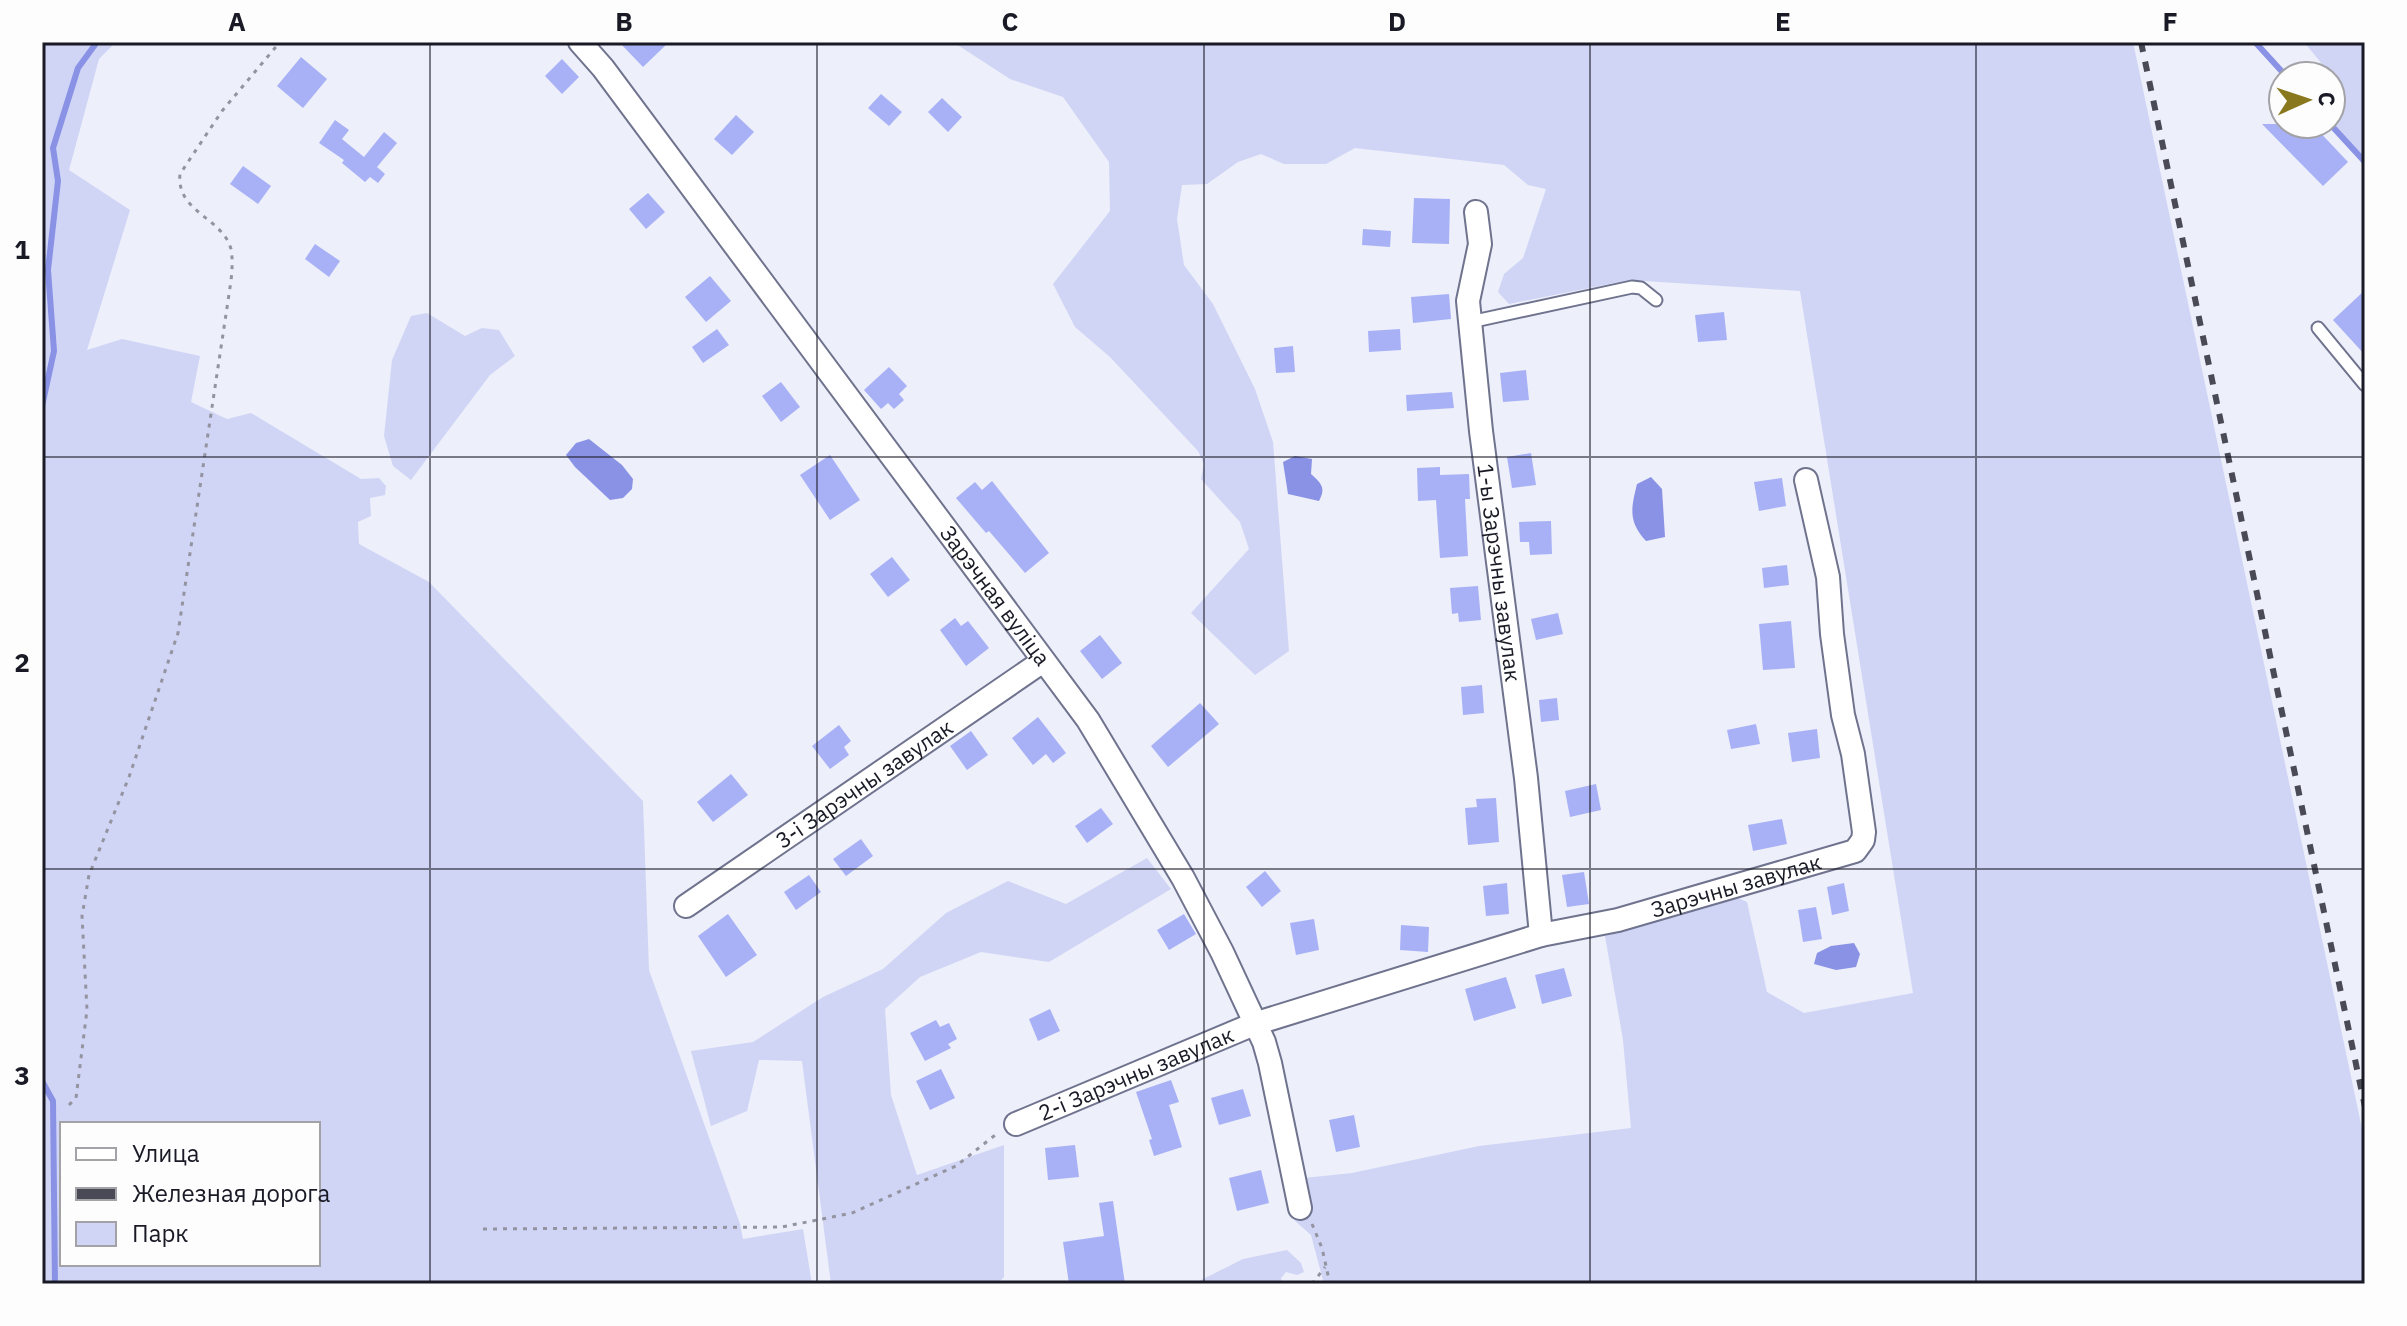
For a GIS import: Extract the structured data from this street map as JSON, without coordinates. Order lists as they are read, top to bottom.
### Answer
{
  "streets": {
    "street": [
      "1-ы Зарэчны завулак",
      "Зарэчная вуліца",
      "3-і Зарэчны завулак",
      "Зарэчны завулак",
      "2-і Зарэчны завулак"
    ]
  },
  "crossings": [
    ["1-ы Зарэчны завулак", "Зарэчны завулак"],
    ["Зарэчная вуліца", "3-і Зарэчны завулак"],
    ["Зарэчная вуліца", "Зарэчны завулак"],
    ["Зарэчная вуліца", "2-і Зарэчны завулак"],
    ["Зарэчны завулак", "2-і Зарэчны завулак"]
  ],
  "legend": ["Улица", "Железная дорога", "Парк"],
  "north": "right",
  "grid": {
    "columns": [
      "A",
      "B",
      "C",
      "D",
      "E",
      "F"
    ],
    "rows": ["1", "2", "3"]
  }
}
